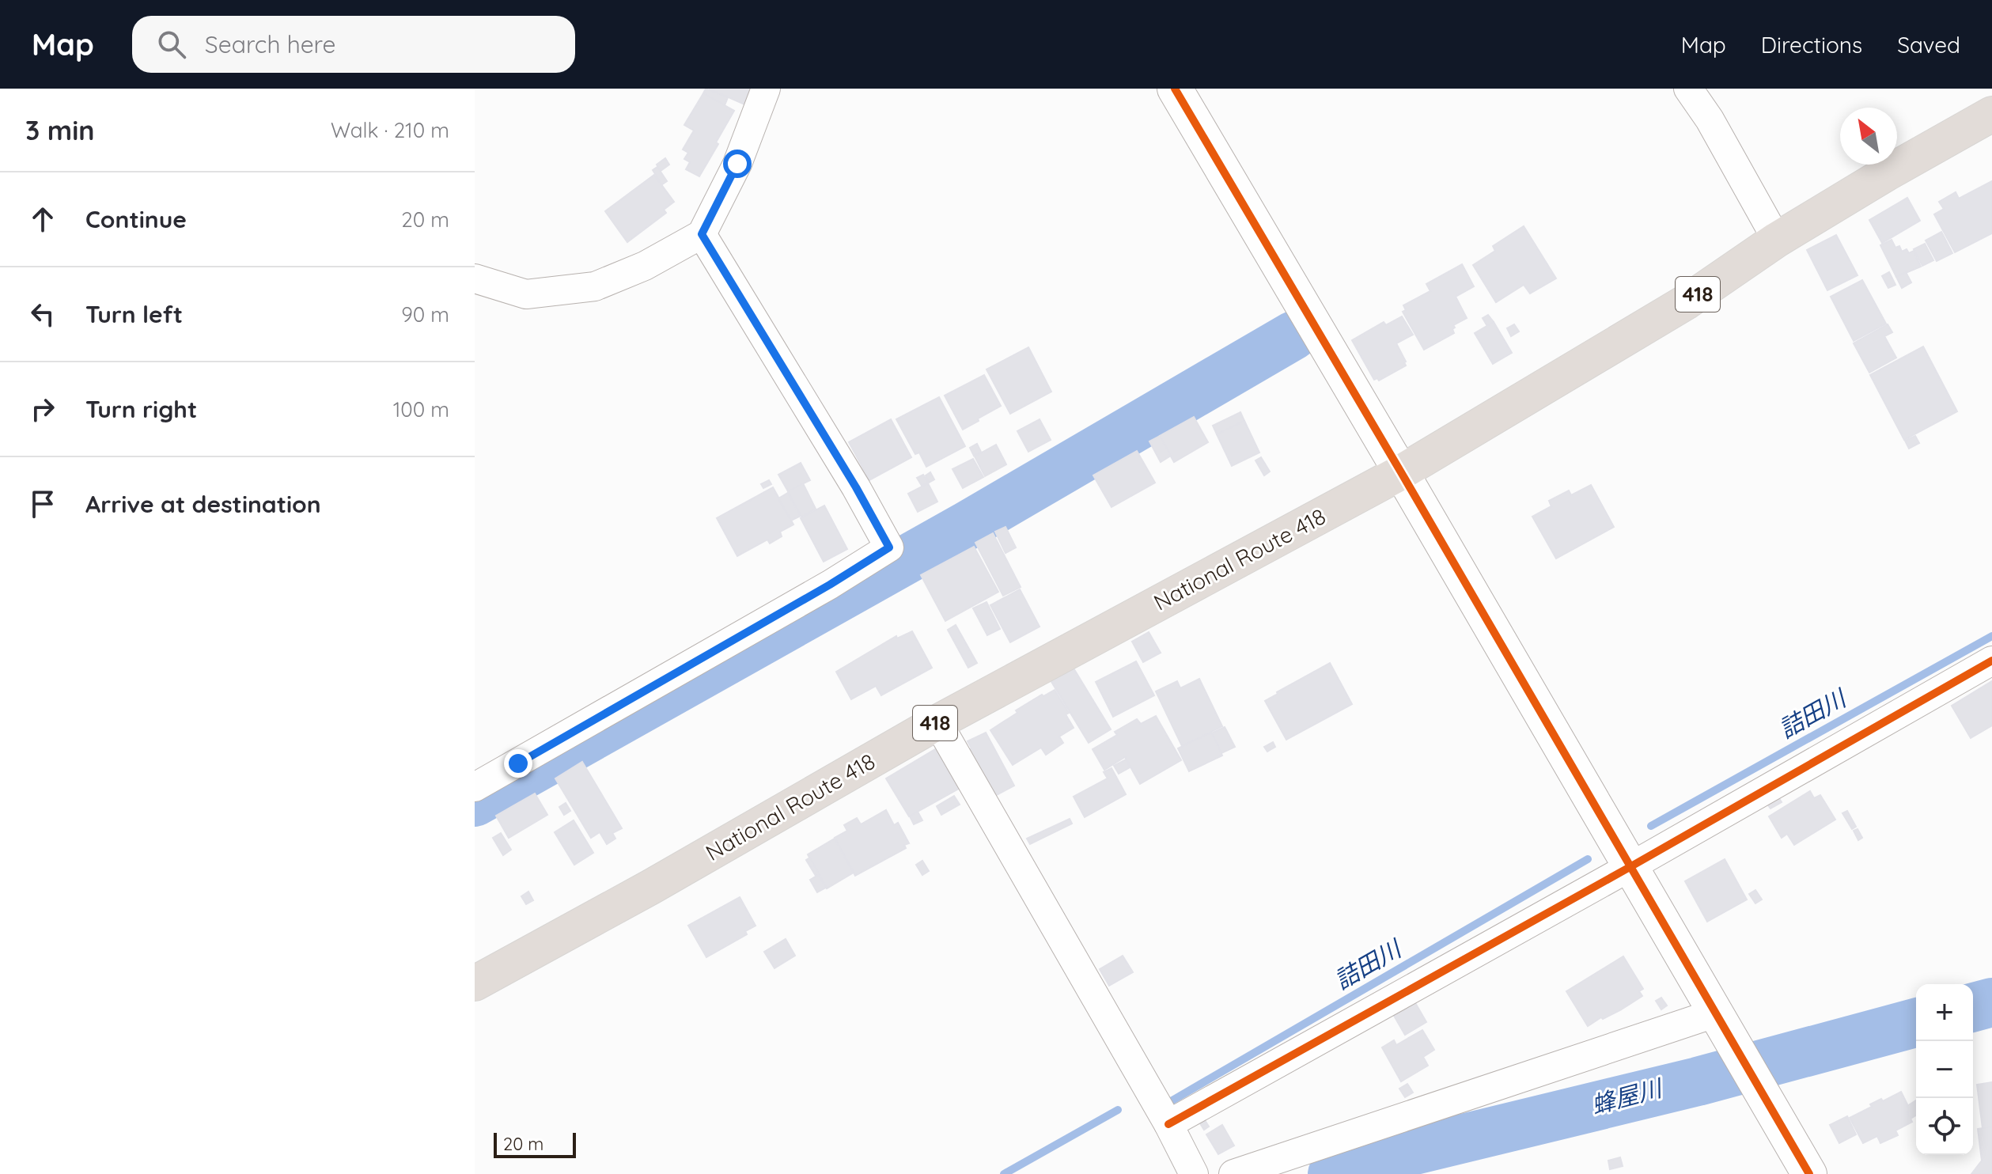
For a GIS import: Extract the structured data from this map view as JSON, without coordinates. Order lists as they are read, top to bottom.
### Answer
{
  "streets": {
    "highway": ["418", "National Route 418"]
  },
  "water": ["詰田川", "蜂屋川"],
  "scale_bar": "20 m",
  "north": "top left",
  "page": {
    "header": "Map",
    "search": "Search here",
    "nav": ["Map", "Directions", "Saved"],
    "heading": ["3 min", "Walk · 210 m"],
    "list": [
      ["Continue", "20 m"],
      ["Turn left", "90 m"],
      ["Turn right", "100 m"],
      "Arrive at destination"
    ],
    "map_buttons": ["+", "−"],
    "scale": "20 m"
  }
}
